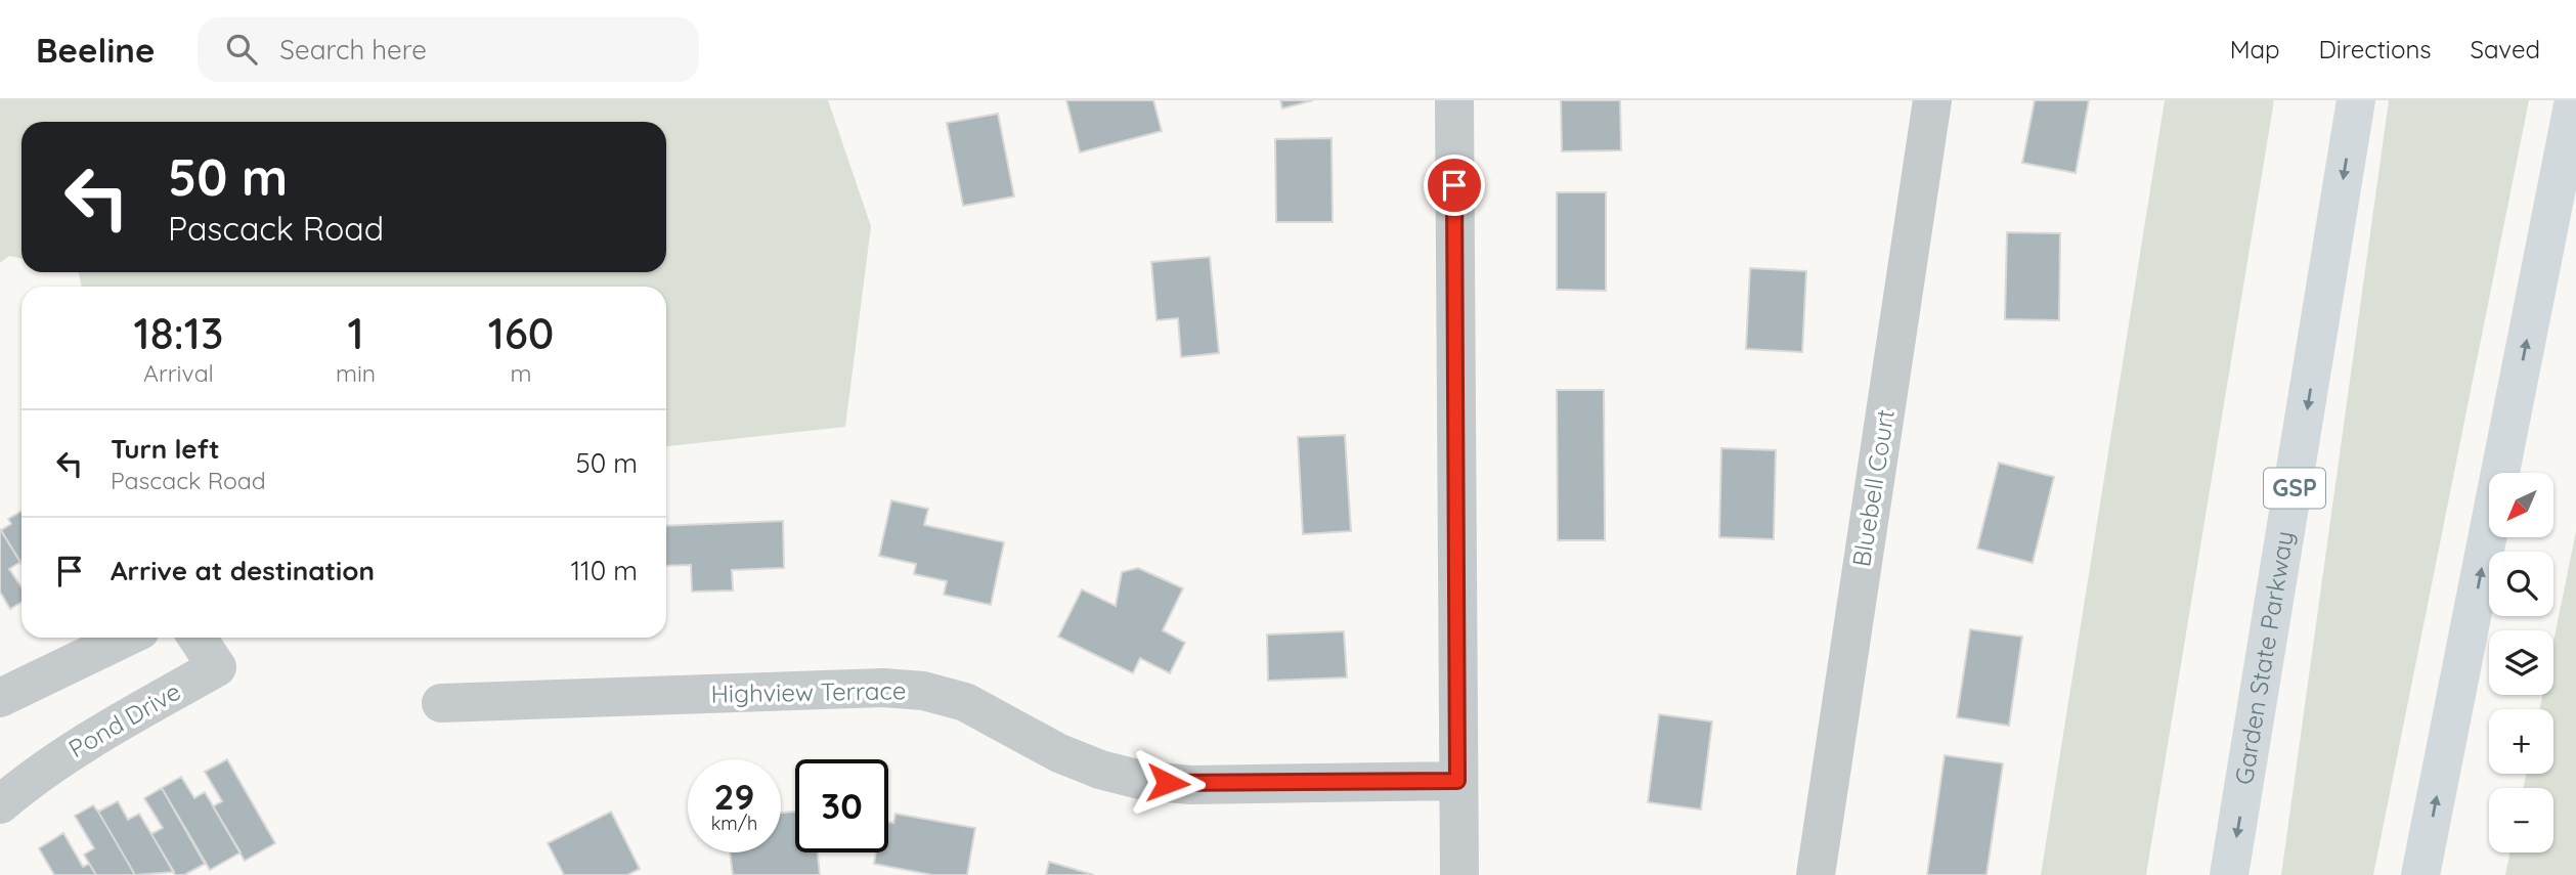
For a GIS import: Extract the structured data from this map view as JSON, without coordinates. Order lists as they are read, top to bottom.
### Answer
{
  "streets": {
    "highway": ["GSP", "Garden State Parkway"],
    "street": ["Bluebell Court", "Highview Terrace", "Pond Drive"]
  },
  "north": "bottom left",
  "page": {
    "header": "Beeline",
    "search": "Search here",
    "nav": ["Map", "Directions", "Saved"],
    "turn": ["50 m", "Pascack Road"],
    "eta": [
      "18:13",
      "Arrival",
      "1",
      "min",
      "160",
      "m"
    ],
    "list": [
      {
        "name": "Turn left",
        "note": "Pascack Road",
        "value": "50 m"
      },
      {
        "name": "Arrive at destination",
        "value": "110 m"
      }
    ],
    "map_buttons": ["+", "−"],
    "speed": "29 km/h",
    "limit": "30"
  }
}
